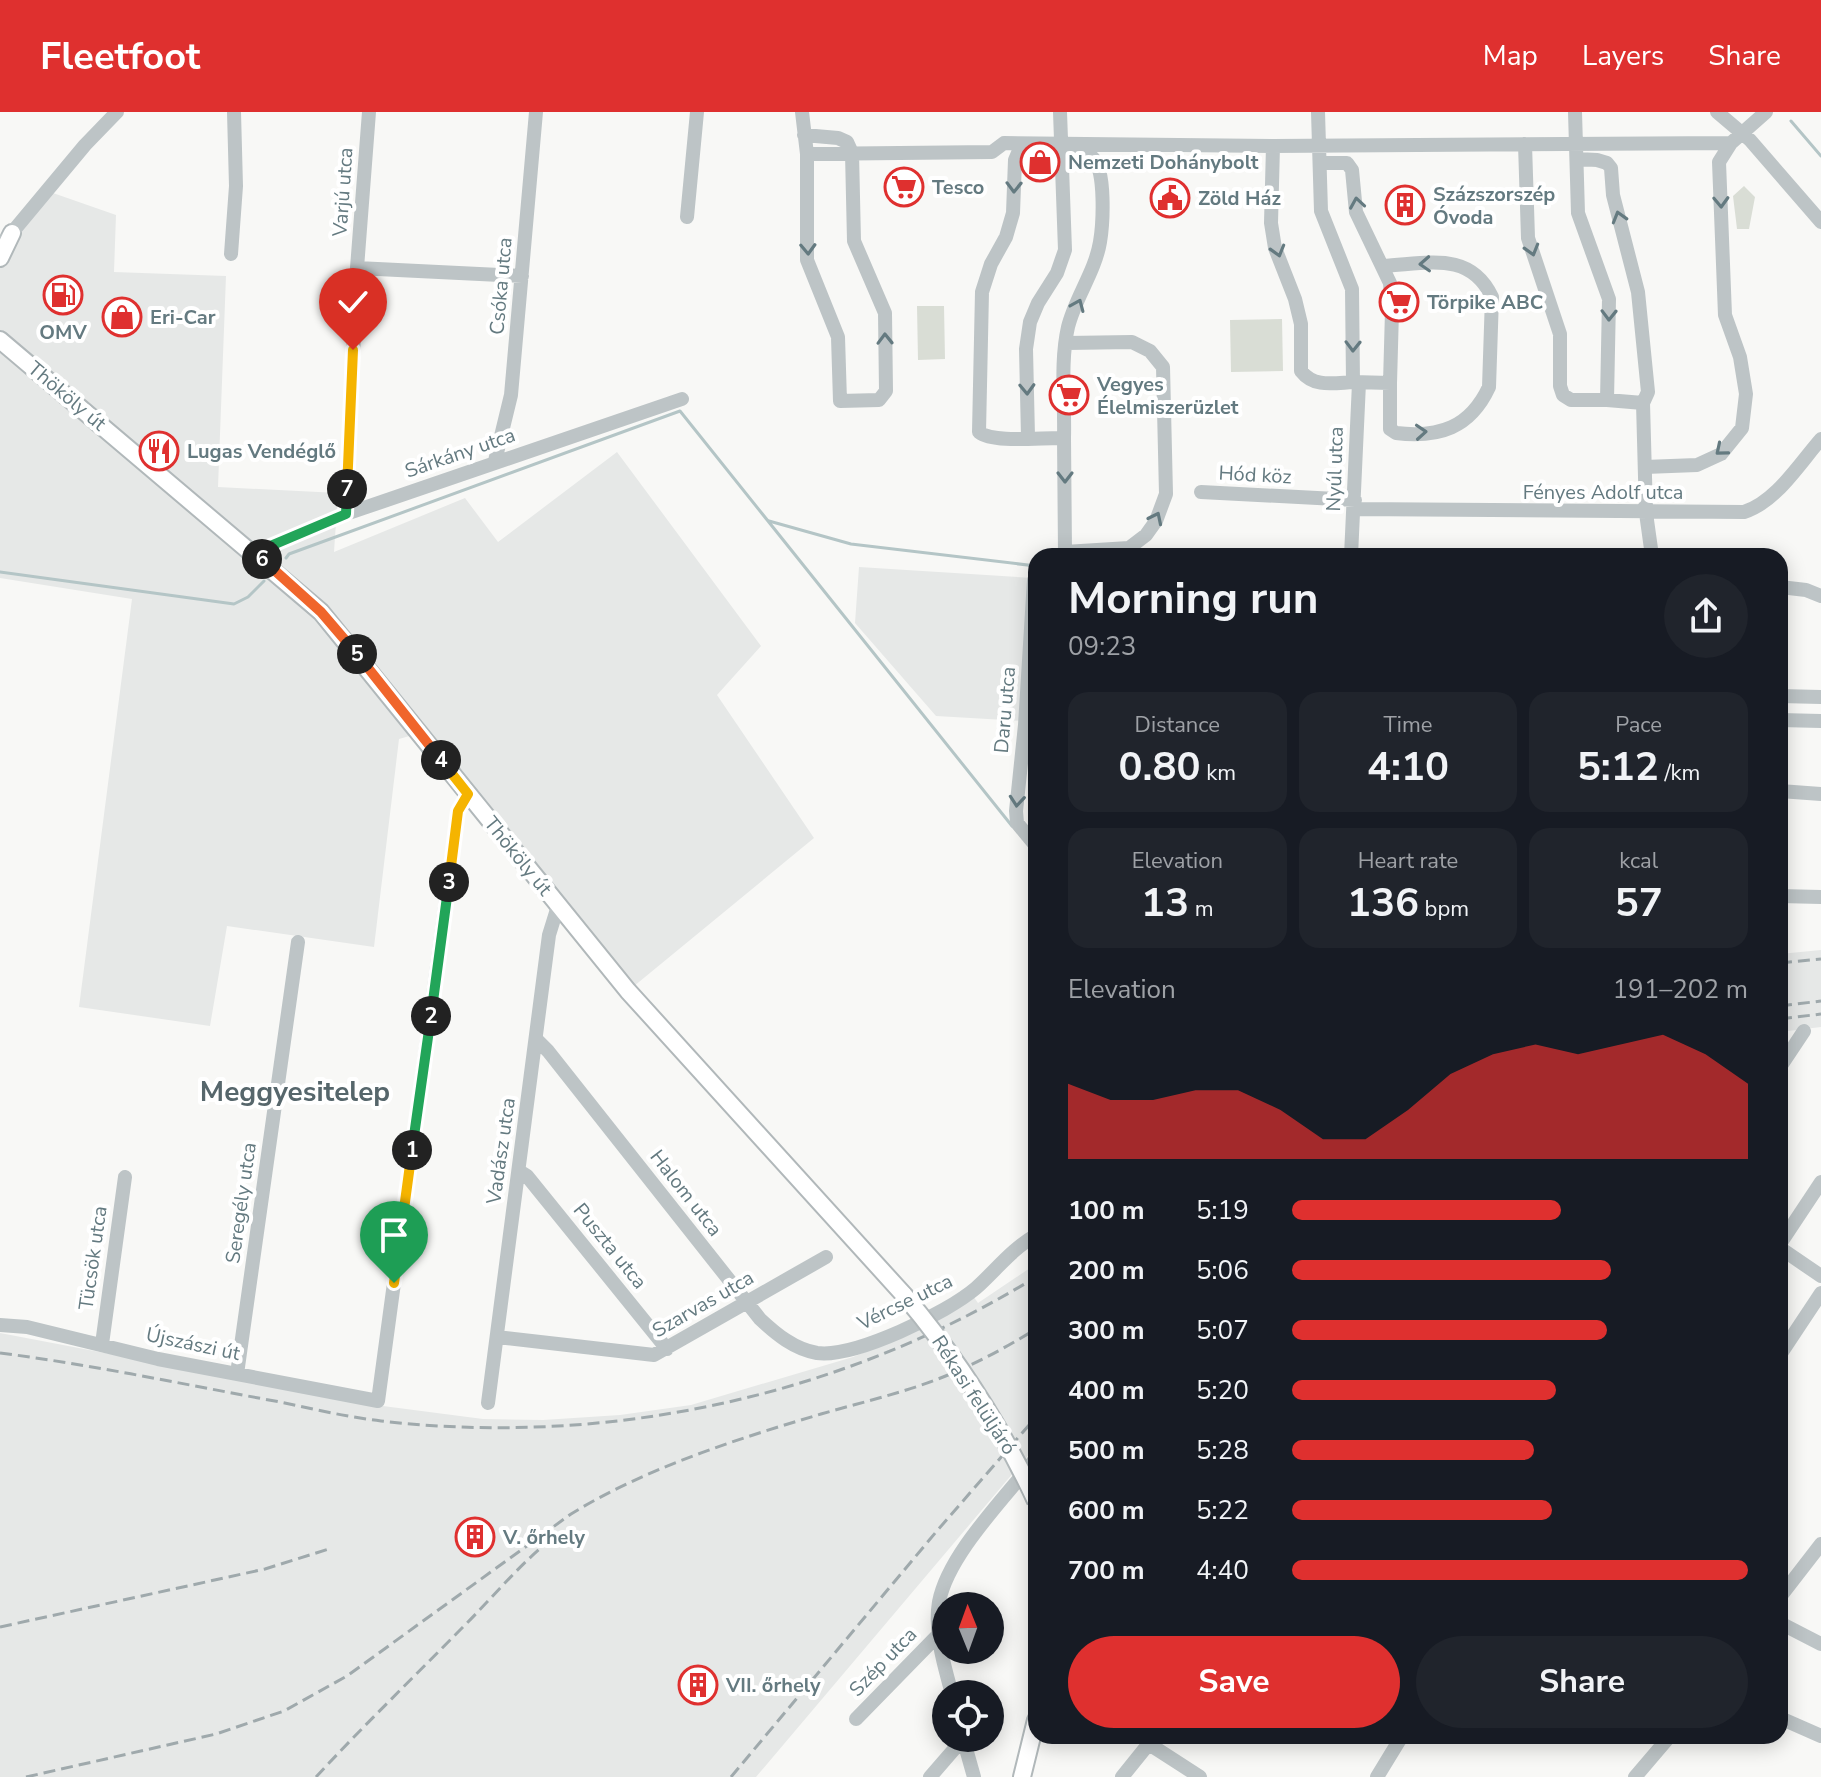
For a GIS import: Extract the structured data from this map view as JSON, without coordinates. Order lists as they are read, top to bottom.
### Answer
{
  "streets": {
    "main road": ["Thököly út", "Rékasi felüljáró"],
    "street": [
      "Varjú utca",
      "Csóka utca",
      "Sárkány utca",
      "Nyúl utca",
      "Hód köz",
      "Fényes Adolf utca",
      "Daru utca",
      "Vadász utca",
      "Halom utca",
      "Seregély utca",
      "Puszta utca",
      "Tücsök utca",
      "Vércse utca",
      "Szarvas utca",
      "Újszászi út",
      "Szép utca"
    ]
  },
  "crossings": [
    ["Varjú utca", "Sárkány utca"],
    ["Csóka utca", "Sárkány utca"],
    ["Thököly út", "Sárkány utca"],
    ["Thököly út", "Vadász utca"],
    ["Thököly út", "Újszászi út"],
    ["Thököly út", "Rékasi felüljáró"],
    ["Nyúl utca", "Hód köz"],
    ["Nyúl utca", "Fényes Adolf utca"],
    ["Hód köz", "Fényes Adolf utca"],
    ["Vadász utca", "Halom utca"],
    ["Vadász utca", "Puszta utca"],
    ["Vadász utca", "Szarvas utca"],
    ["Halom utca", "Vércse utca"],
    ["Halom utca", "Szarvas utca"],
    ["Seregély utca", "Újszászi út"],
    ["Puszta utca", "Szarvas utca"],
    ["Tücsök utca", "Újszászi út"]
  ],
  "one_way": ["Daru utca"],
  "districts": ["Meggyesitelep"],
  "places": {
    "shop": ["Nemzeti Dohánybolt", "Eri-Car"],
    "supermarket": ["Tesco", "Törpike ABC", "Vegyes Élelmiszerüzlet"],
    "public building": ["Zöld Ház"],
    "building": ["Százszorszép Óvoda", "V. őrhely", "VII. őrhely"],
    "fuel station": ["OMV"],
    "restaurant": ["Lugas Vendéglő"]
  },
  "north": "top",
  "page": {
    "header": "Fleetfoot",
    "nav": ["Map", "Layers", "Share"],
    "pins": [
      "7",
      "6",
      "5",
      "4",
      "3",
      "2",
      "1"
    ],
    "heading": ["Morning run", "09:23"],
    "stats": [
      ["Distance", "0.80 km"],
      ["Time", "4:10"],
      ["Pace", "5:12 /km"],
      ["Elevation", "13 m"],
      ["Heart rate", "136 bpm"],
      ["kcal", "57"]
    ],
    "chart": ["Elevation", "191–202 m"],
    "list": [
      {
        "name": "100 m",
        "note": "5:19"
      },
      {
        "name": "200 m",
        "note": "5:06"
      },
      {
        "name": "300 m",
        "note": "5:07"
      },
      {
        "name": "400 m",
        "note": "5:20"
      },
      {
        "name": "500 m",
        "note": "5:28"
      },
      {
        "name": "600 m",
        "note": "5:22"
      },
      {
        "name": "700 m",
        "note": "4:40"
      }
    ],
    "buttons": ["Save", "Share"]
  }
}
